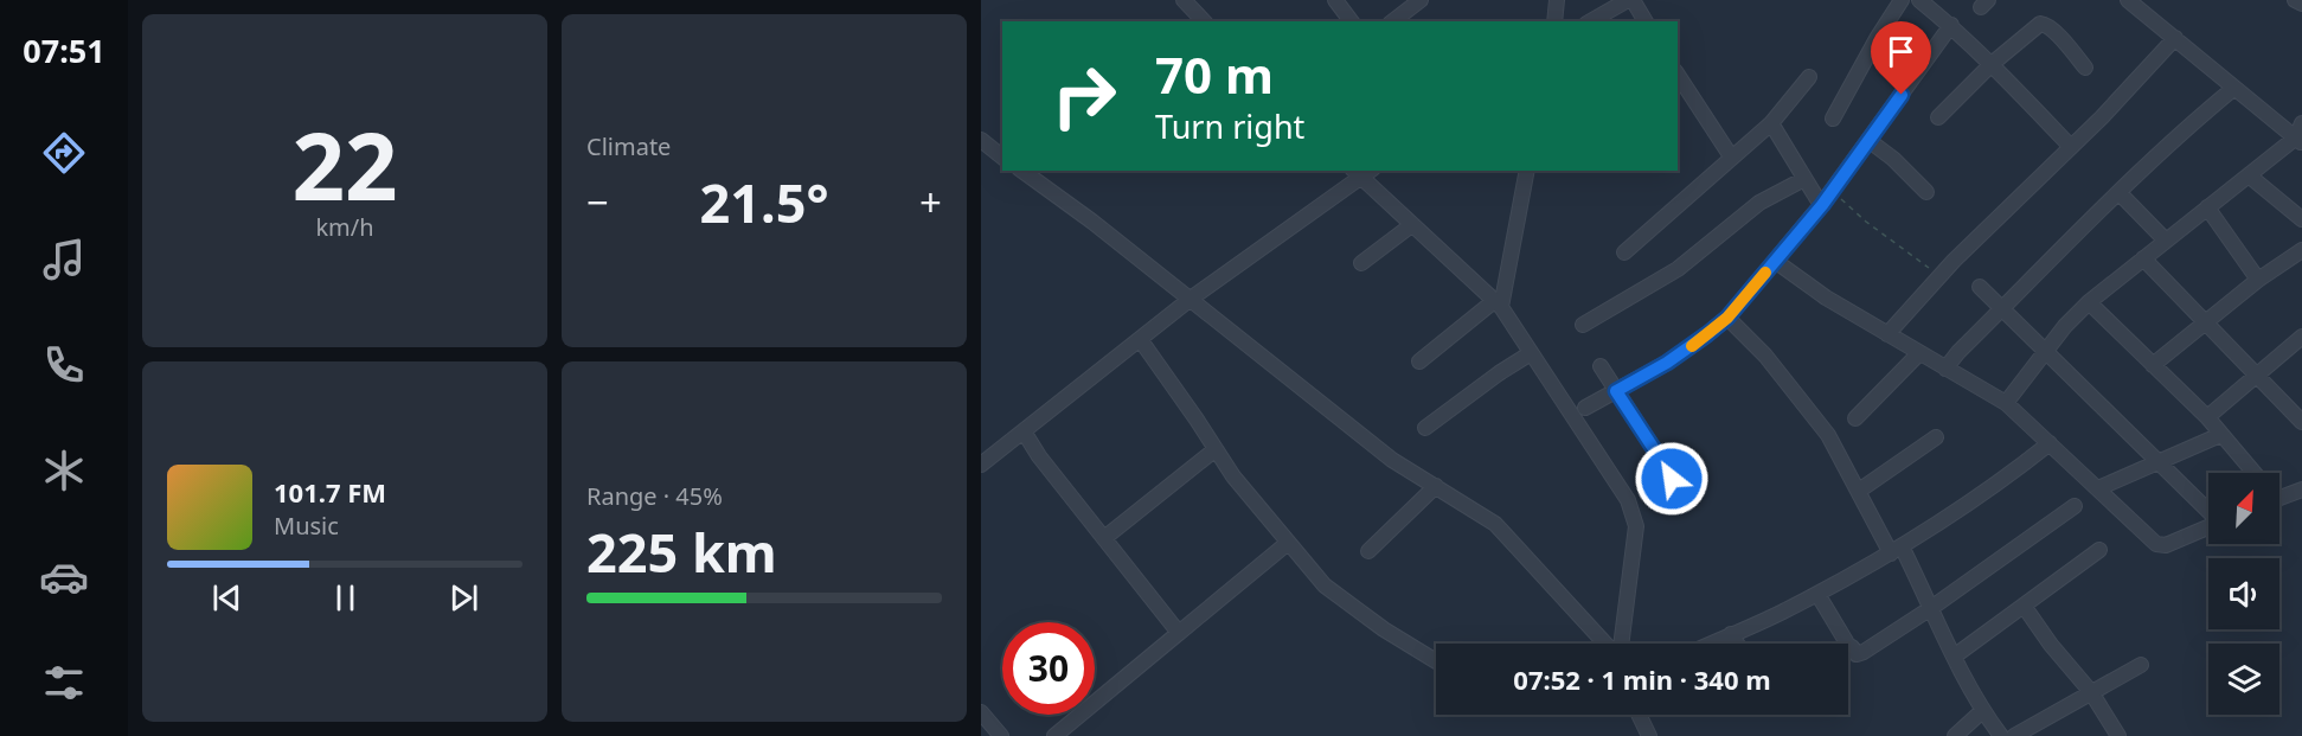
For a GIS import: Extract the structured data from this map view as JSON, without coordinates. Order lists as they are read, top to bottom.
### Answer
{
  "north": "top right",
  "page": {
    "tabs": "07:51",
    "tile": [
      ["22", "km/h"],
      "Climate",
      ["Range · 45%", "225 km"]
    ],
    "turn": ["70 m", "Turn right"],
    "heat": ["−", "21.5°", "+"],
    "song": ["101.7 FM", "Music"],
    "limit": "30",
    "trip": "07:52 · 1 min · 340 m"
  }
}
